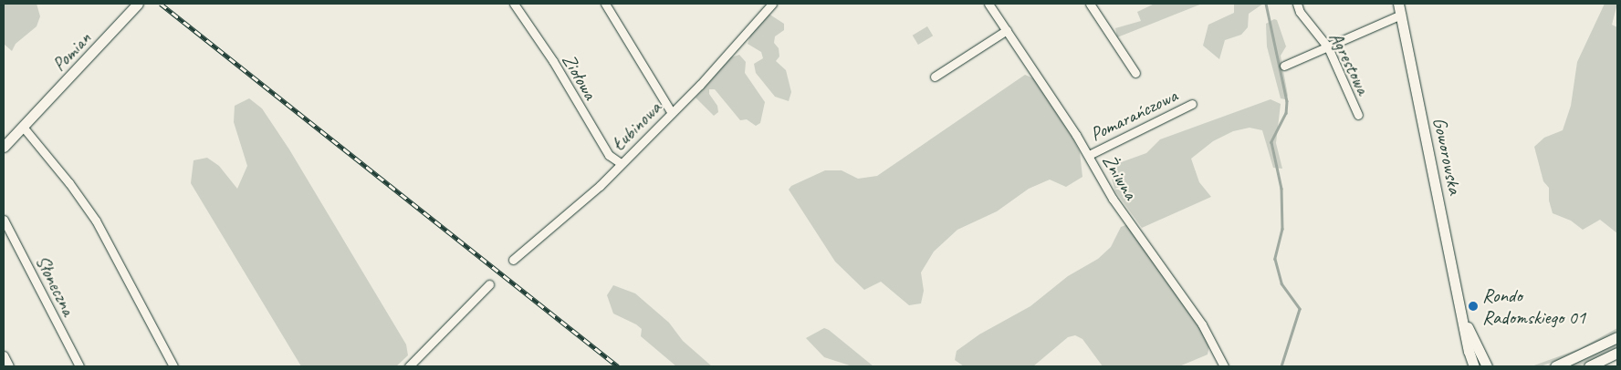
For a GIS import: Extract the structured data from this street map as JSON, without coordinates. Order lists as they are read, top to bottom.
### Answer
{
  "streets": {
    "street": [
      "Pomian",
      "Agrestowa",
      "Ziołowa",
      "Pomarańczowa",
      "Łubinowa",
      "Goworowska",
      "Żniwna",
      "Słoneczna"
    ]
  },
  "crossings": [
    ["Ziołowa", "Łubinowa"],
    ["Pomarańczowa", "Żniwna"]
  ],
  "places": ["Rondo Radomskiego 01"]
}
